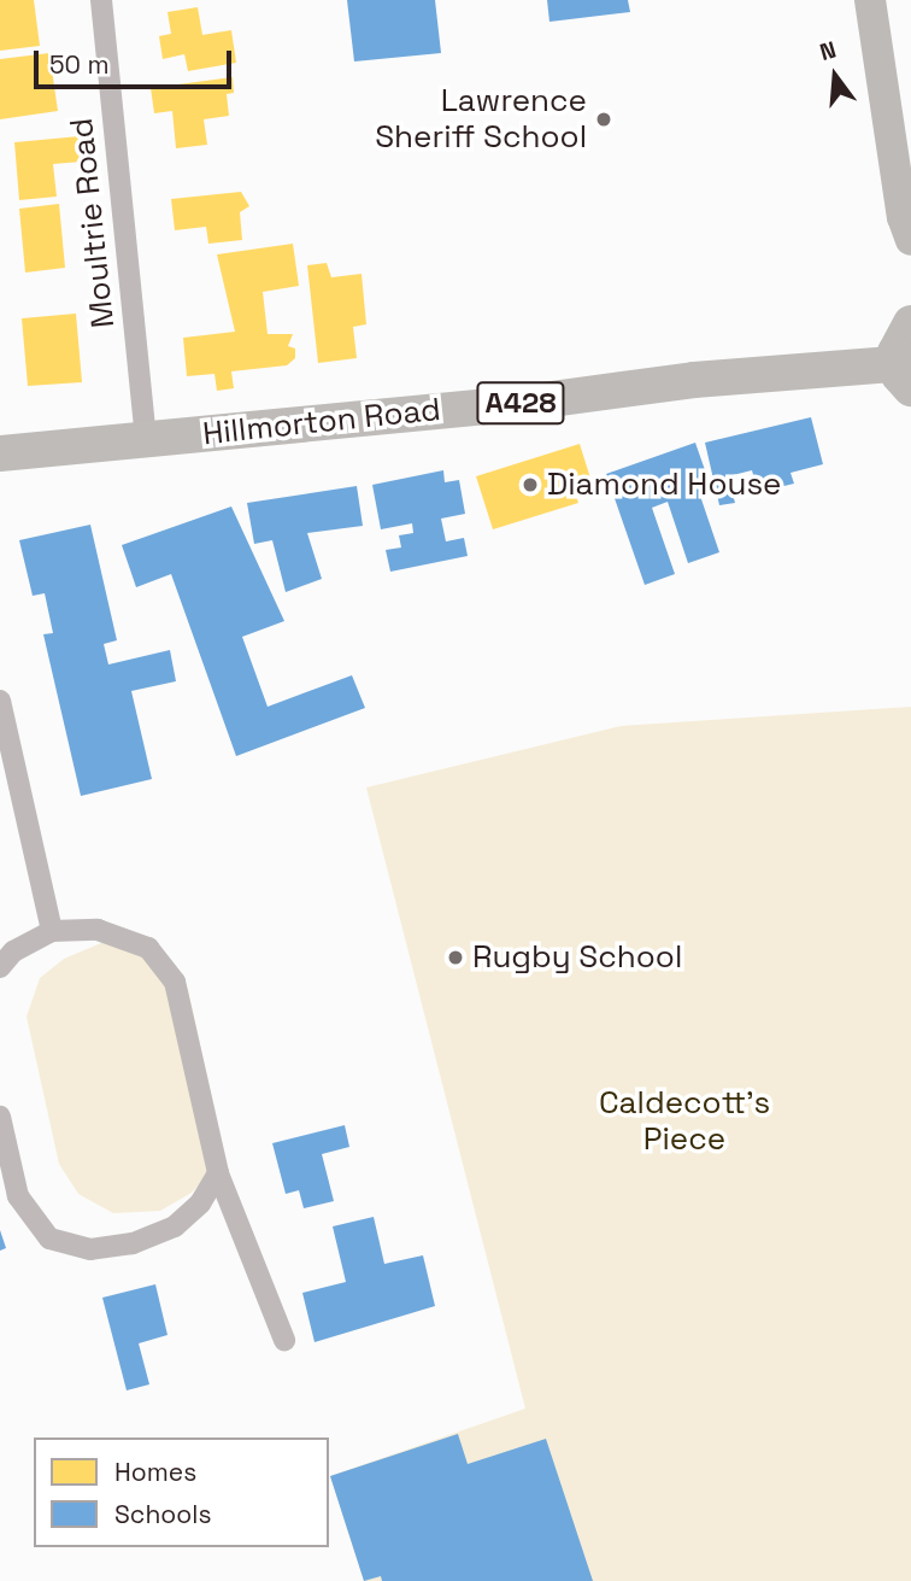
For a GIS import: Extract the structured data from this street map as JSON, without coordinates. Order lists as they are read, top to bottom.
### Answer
{
  "streets": {
    "highway": ["A428", "Hillmorton Road"],
    "street": ["Moultrie Road"]
  },
  "crossings": [
    ["Moultrie Road", "Hillmorton Road"]
  ],
  "parks": ["Caldecott's Piece"],
  "places": ["Lawrence Sheriff School", "Diamond House", "Rugby School"],
  "legend": ["Homes", "Schools"],
  "scale_bar": "50 m",
  "north": "top"
}
